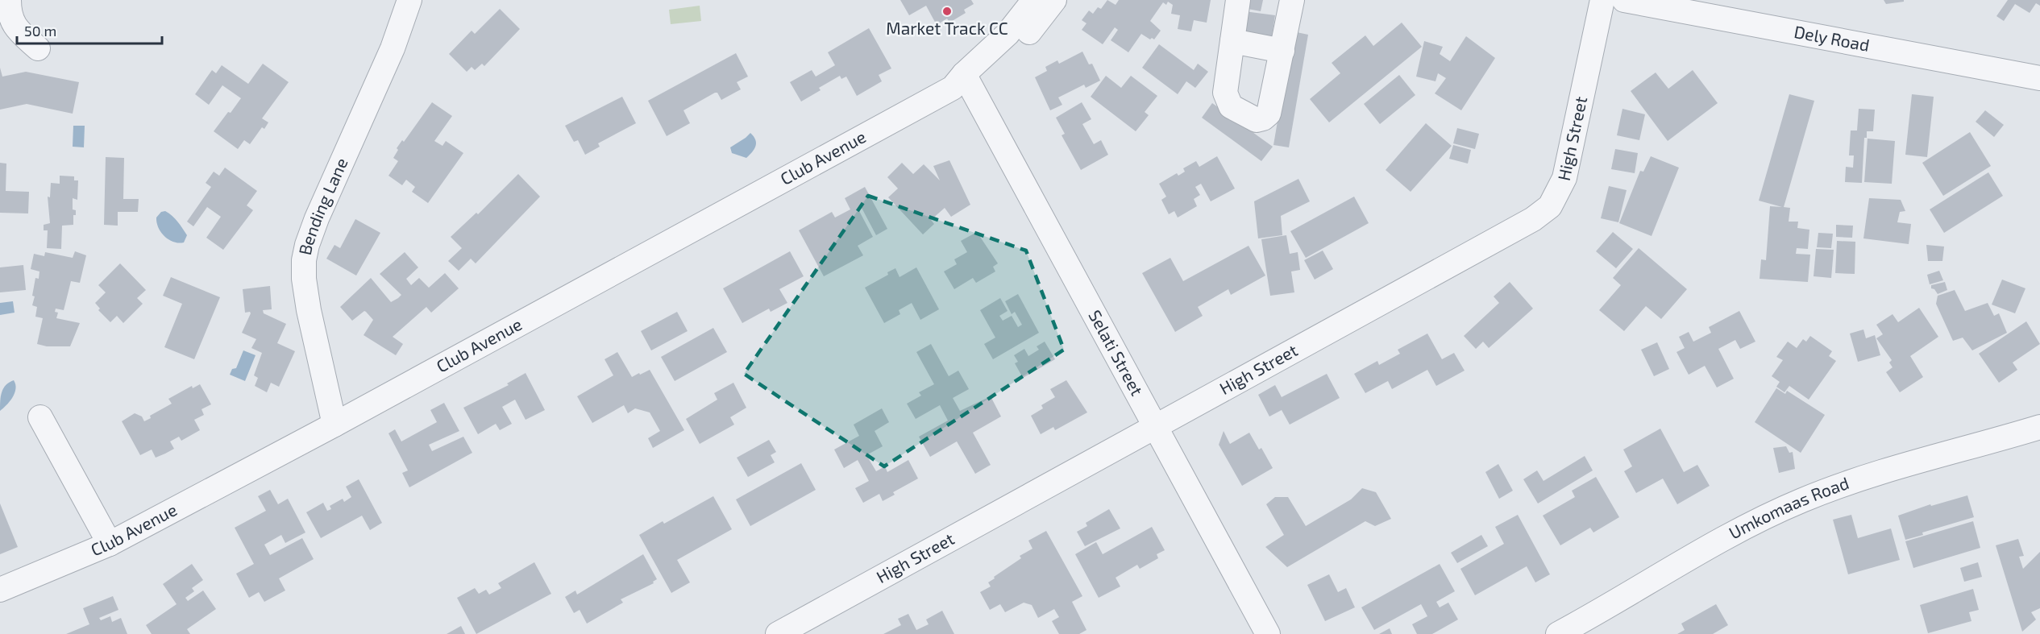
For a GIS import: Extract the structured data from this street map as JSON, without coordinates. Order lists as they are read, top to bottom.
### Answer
{
  "streets": {
    "street": [
      "Dely Road",
      "High Street",
      "Club Avenue",
      "Bending Lane",
      "Selati Street",
      "Umkomaas Road"
    ]
  },
  "crossings": [
    ["High Street", "Selati Street"],
    ["Club Avenue", "Bending Lane"],
    ["Club Avenue", "Selati Street"]
  ],
  "places": ["Market Track CC"],
  "scale_bar": "50 m"
}
